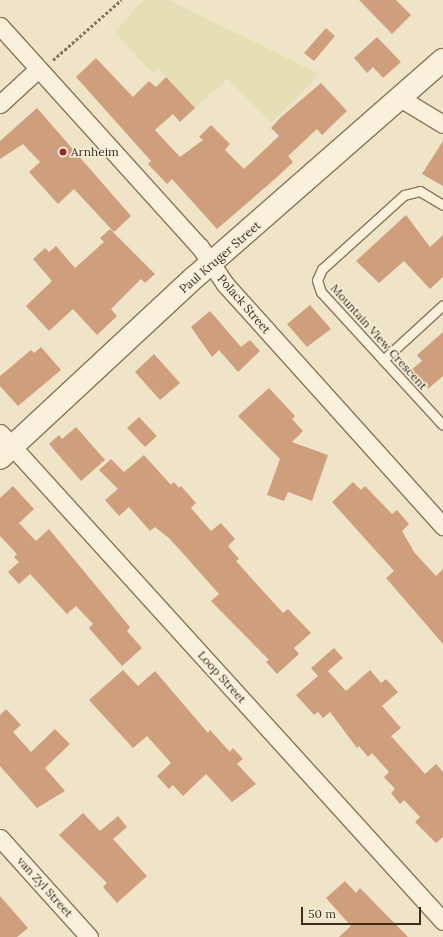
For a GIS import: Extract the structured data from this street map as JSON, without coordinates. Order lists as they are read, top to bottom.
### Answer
{
  "streets": {
    "street": [
      "Paul Kruger Street",
      "Polack Street",
      "Loop Street",
      "van Zyl Street"
    ],
    "lane": ["Mountain View Crescent"]
  },
  "crossings": [
    ["Paul Kruger Street", "Polack Street"],
    ["Paul Kruger Street", "Loop Street"]
  ],
  "places": ["Arnheim"],
  "scale_bar": "50 m"
}
